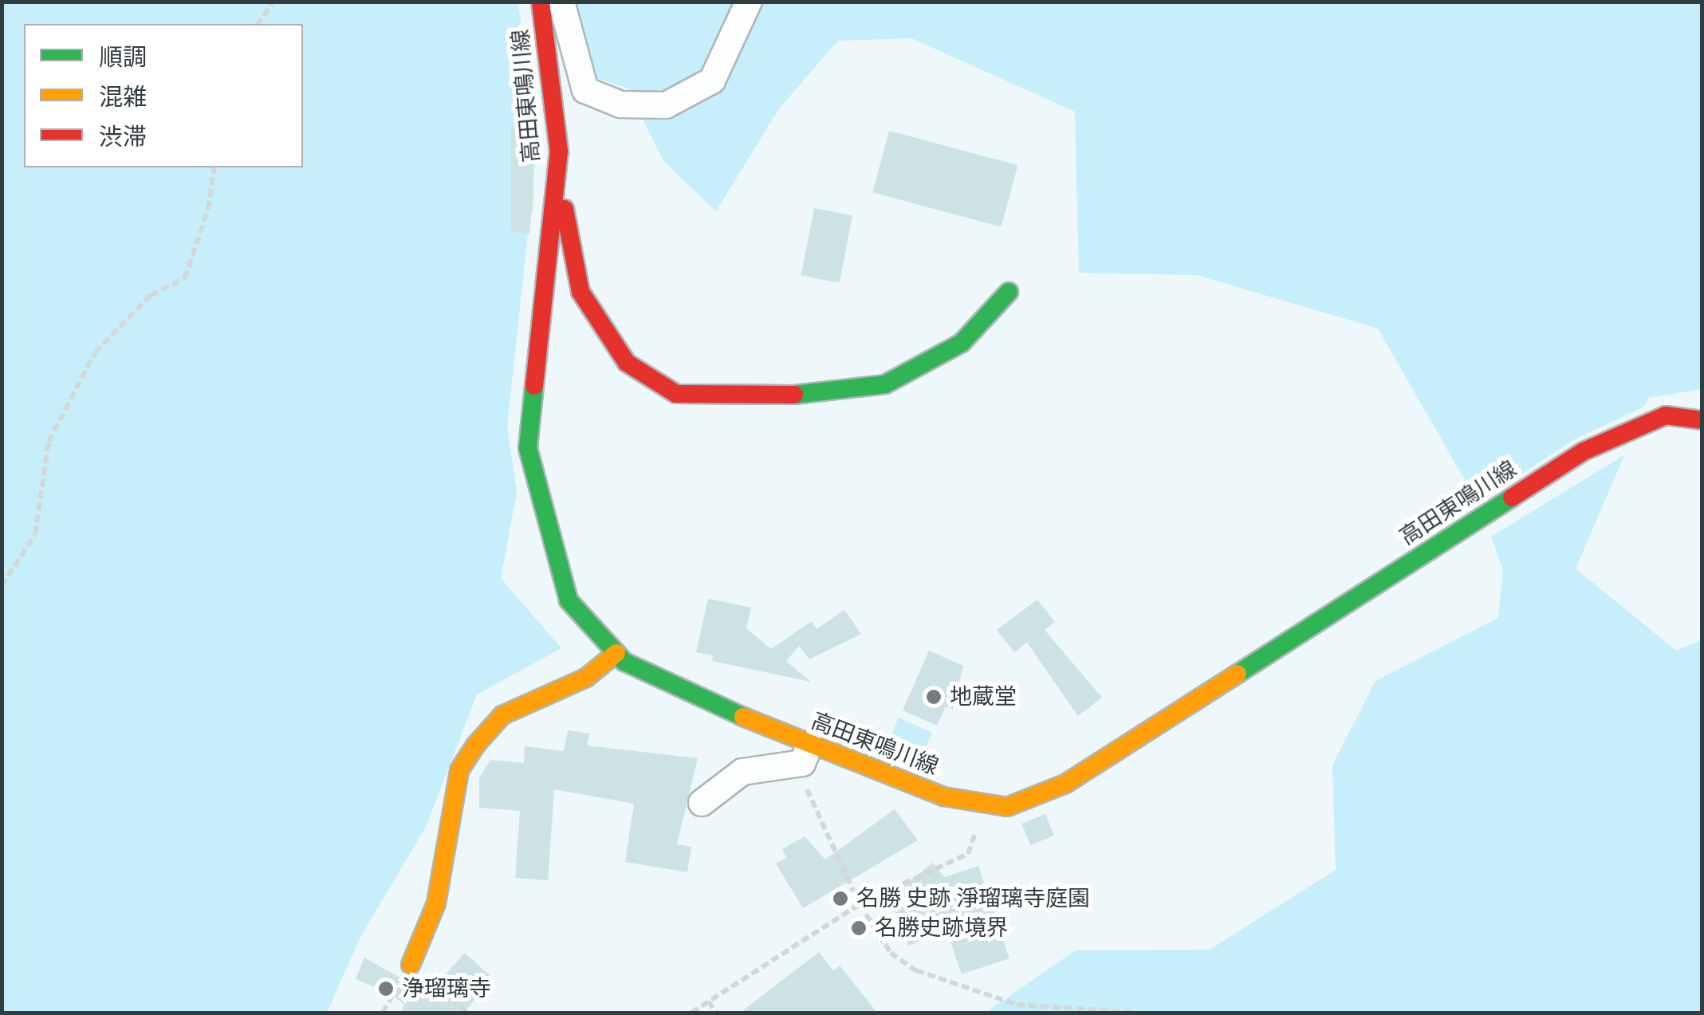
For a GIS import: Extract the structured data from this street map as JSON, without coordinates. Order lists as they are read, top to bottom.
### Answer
{
  "streets": {
    "main road": ["高田東鳴川線"]
  },
  "places": [
    "地蔵堂",
    "名勝 史跡 淨瑠璃寺庭園",
    "名勝史跡境界",
    "浄瑠璃寺"
  ],
  "legend": ["順調", "混雑", "渋滞"]
}
